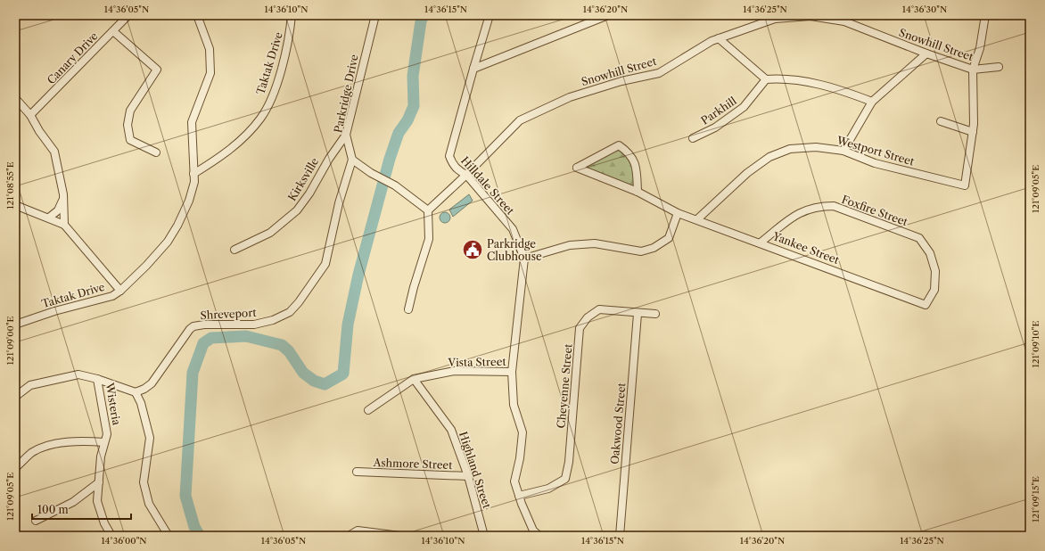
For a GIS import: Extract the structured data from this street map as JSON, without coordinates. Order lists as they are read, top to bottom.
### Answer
{
  "streets": {
    "street": [
      "Snowhill Street",
      "Canary Drive",
      "Taktak Drive",
      "Parkridge Drive",
      "Parkhill",
      "Westport Street",
      "Kirksville",
      "Hilldale Street",
      "Foxfire Street",
      "Yankee Street",
      "Shreveport",
      "Vista Street",
      "Cheyenne Street",
      "Wisteria",
      "Oakwood Street",
      "Ashmore Street",
      "Highland Street"
    ]
  },
  "crossings": [
    ["Snowhill Street", "Hilldale Street"],
    ["Parkridge Drive", "Kirksville"],
    ["Parkridge Drive", "Shreveport"],
    ["Westport Street", "Yankee Street"],
    ["Hilldale Street", "Vista Street"],
    ["Hilldale Street", "Cheyenne Street"],
    ["Foxfire Street", "Yankee Street"],
    ["Vista Street", "Highland Street"],
    ["Cheyenne Street", "Oakwood Street"],
    ["Ashmore Street", "Highland Street"]
  ],
  "places": {
    "public building": ["Parkridge Clubhouse"]
  },
  "scale_bar": "100 m",
  "coordinates": [
    "14°36'05\"N",
    "14°36'10\"N",
    "14°36'15\"N",
    "14°36'20\"N",
    "14°36'25\"N",
    "14°36'30\"N",
    "121°08'55\"E",
    "121°09'05\"E",
    "121°09'00\"E",
    "121°09'10\"E",
    "121°09'15\"E",
    "14°36'00\"N"
  ]
}
